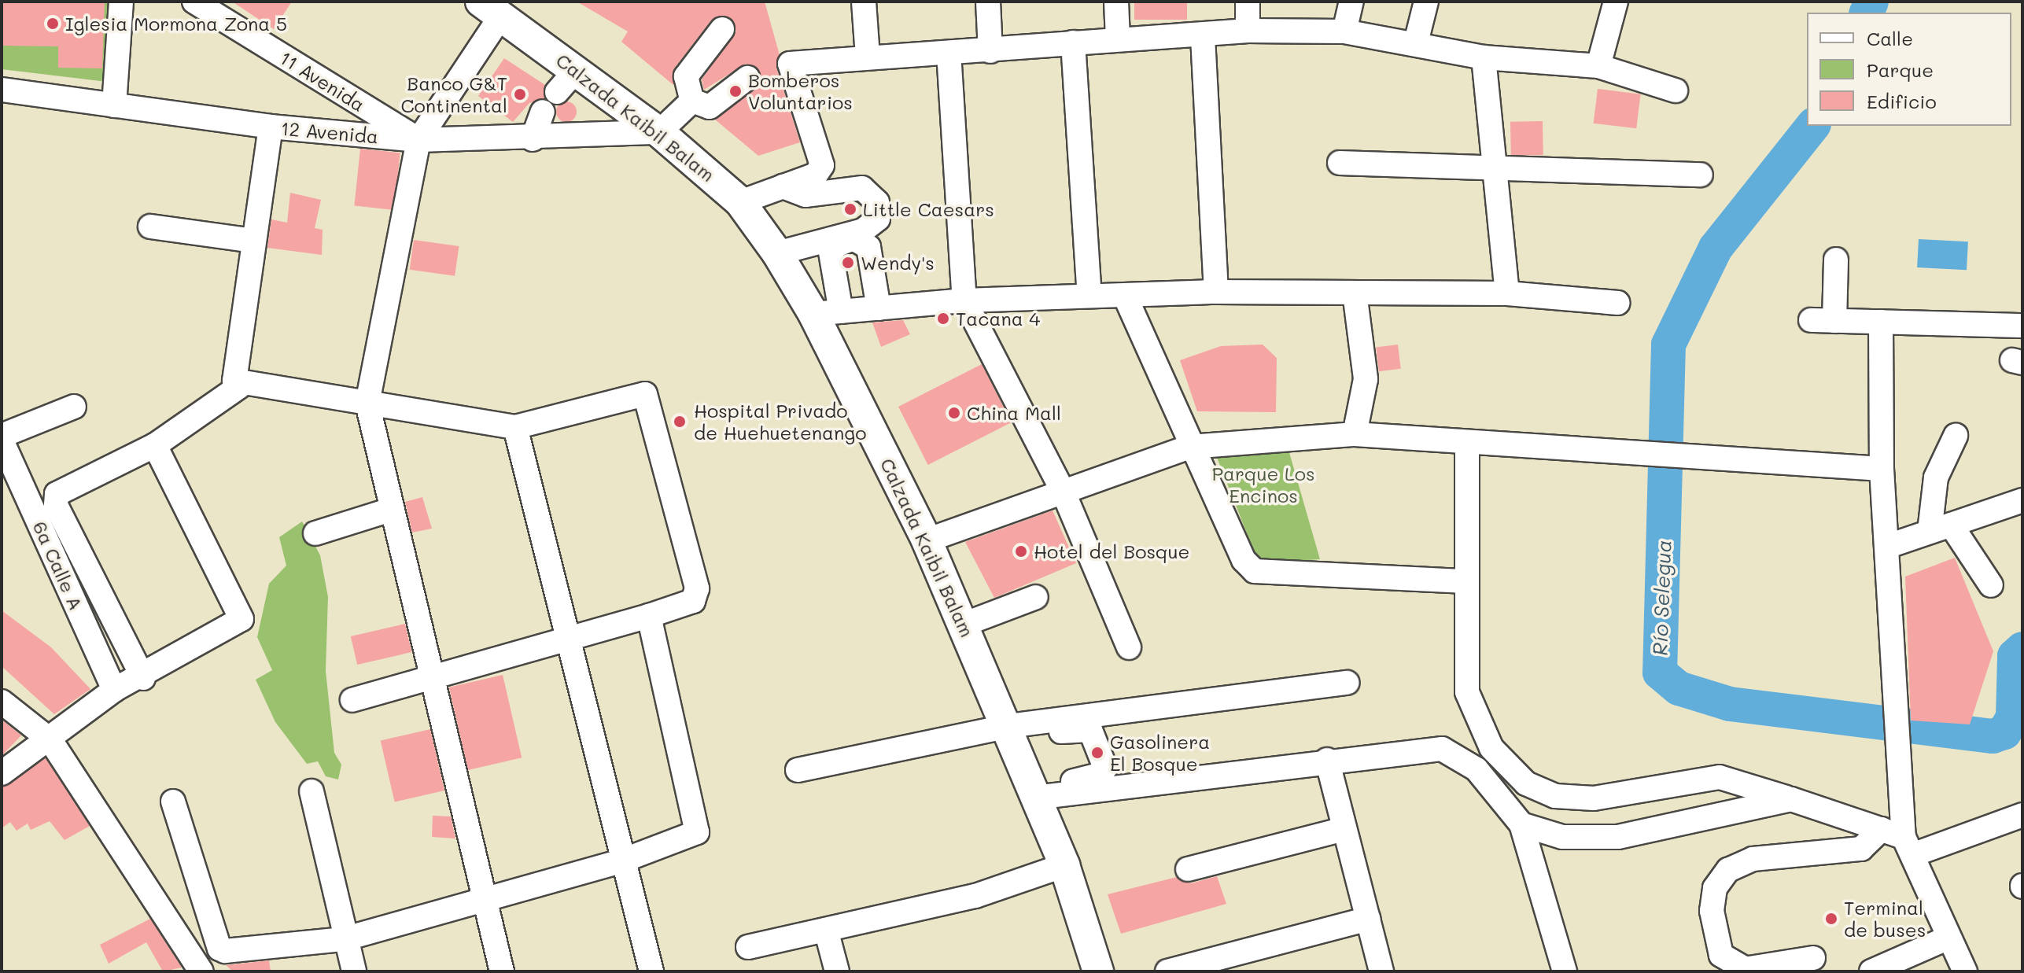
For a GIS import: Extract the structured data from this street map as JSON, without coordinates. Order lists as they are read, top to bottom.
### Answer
{
  "streets": {
    "main road": ["Calzada Kaibil Balam"],
    "street": ["11 Avenida", "12 Avenida", "6a Calle A"]
  },
  "crossings": [
    ["11 Avenida", "12 Avenida"],
    ["Calzada Kaibil Balam", "12 Avenida"]
  ],
  "water": ["Río Selegua"],
  "parks": ["Parque Los Encinos"],
  "places": [
    "Iglesia Mormona Zona 5",
    "Bomberos Voluntarios",
    "Banco G&T Continental",
    "Little Caesars",
    "Wendy's",
    "Tacana 4",
    "China Mall",
    "Hospital Privado de Huehuetenango",
    "Hotel del Bosque",
    "Gasolinera El Bosque",
    "Terminal de buses"
  ],
  "legend": ["Calle", "Parque", "Edificio"]
}
